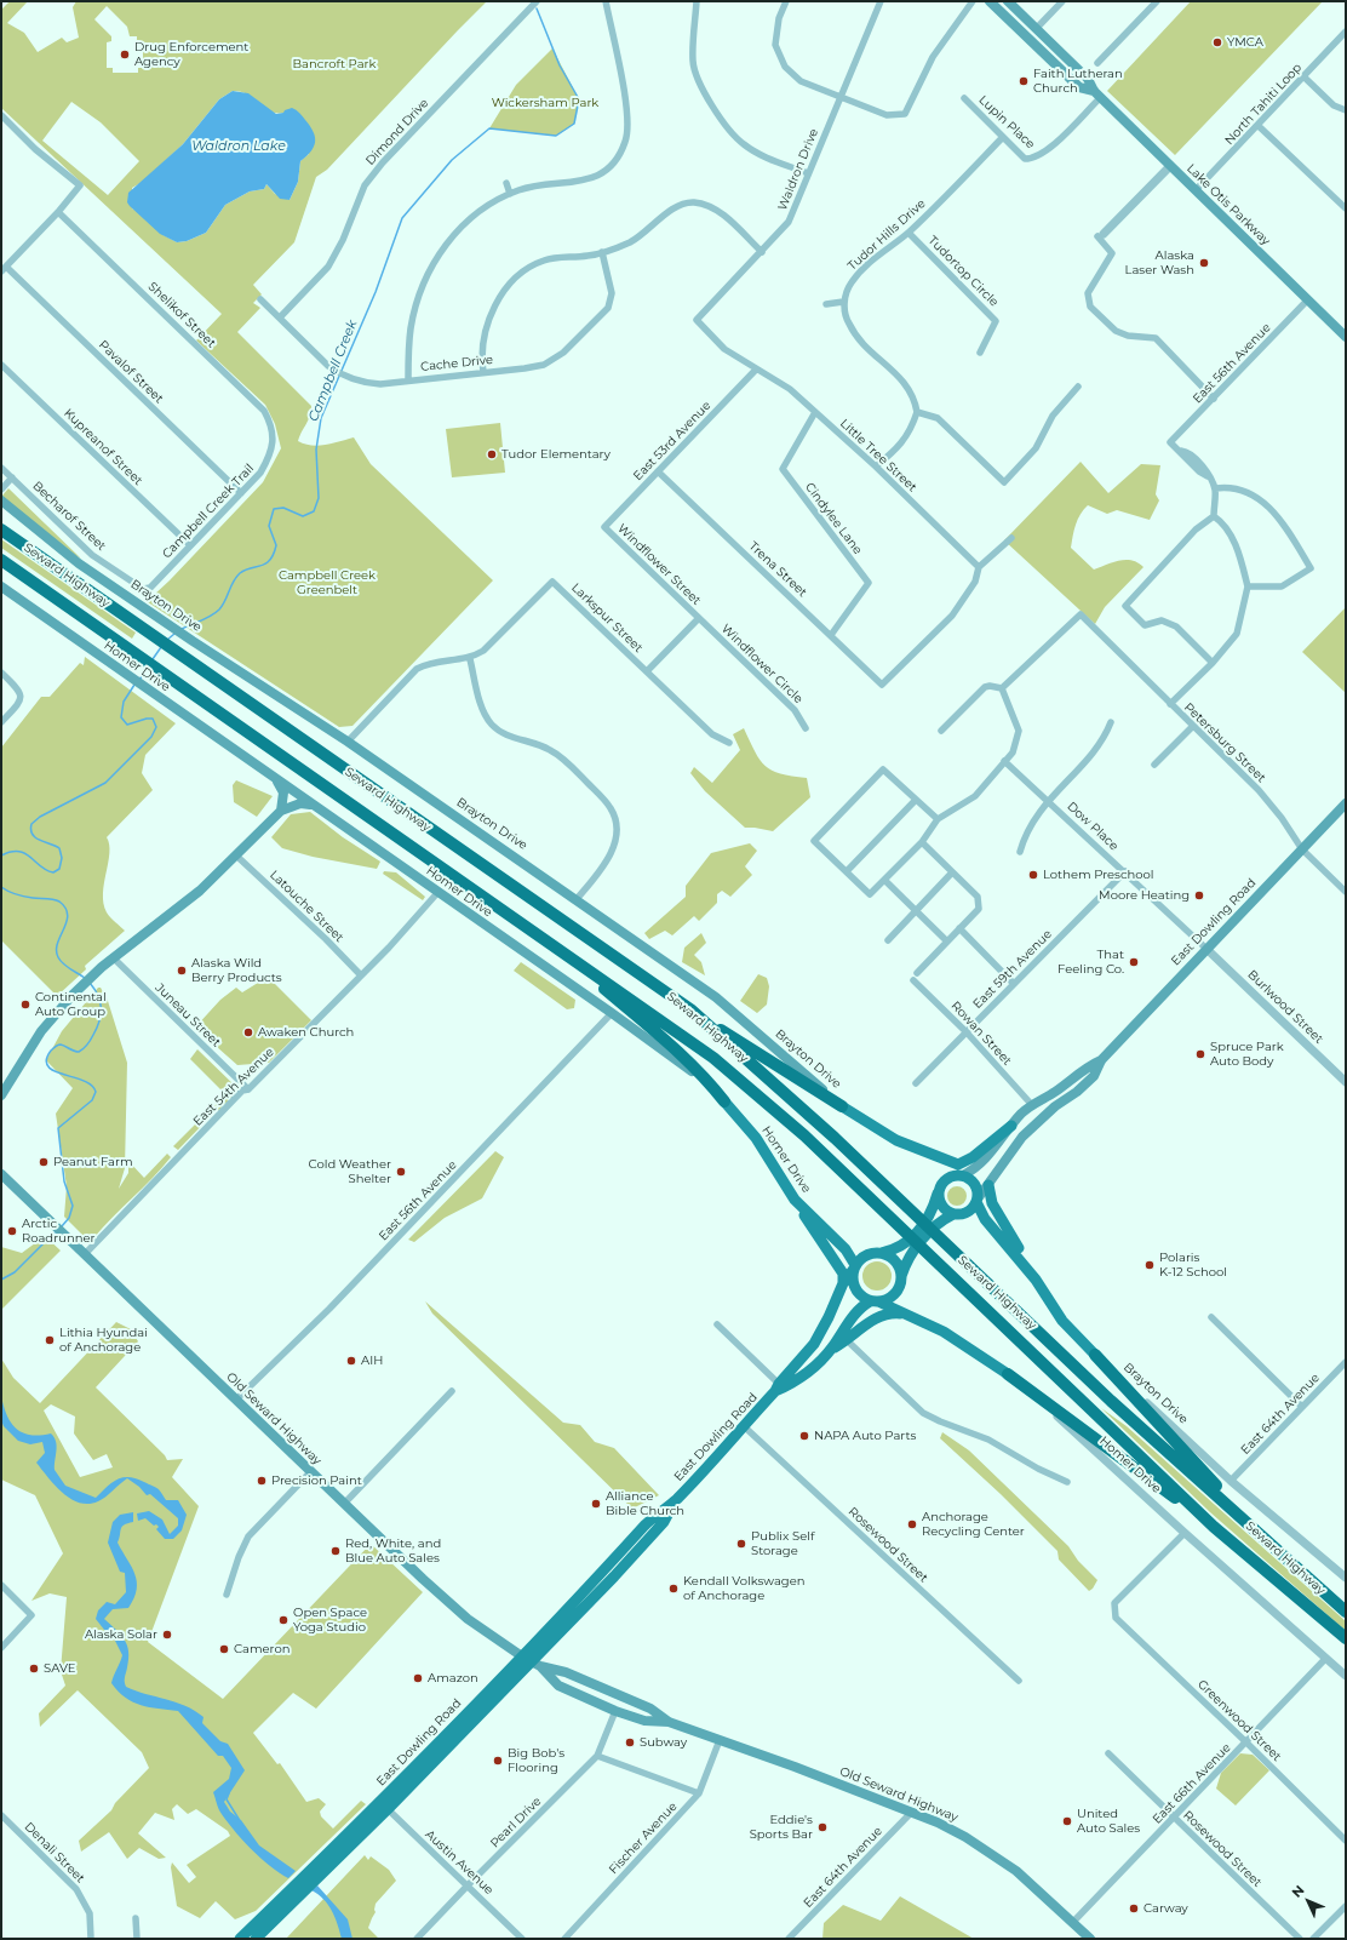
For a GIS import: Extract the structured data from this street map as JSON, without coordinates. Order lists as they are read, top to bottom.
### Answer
{
  "streets": {
    "highway": ["Seward Highway"],
    "main road": [
      "Lake Otis Parkway",
      "Brayton Drive",
      "Homer Drive",
      "East Dowling Road",
      "Old Seward Highway"
    ],
    "street": [
      "North Tahiti Loop",
      "Lupin Place",
      "Dimond Drive",
      "Waldron Drive",
      "Tudor Hills Drive",
      "Tudortop Circle",
      "Shelikof Street",
      "Cache Drive",
      "East 56th Avenue",
      "Pavalof Street",
      "East 53rd Avenue",
      "Kupreanof Street",
      "Little Tree Street",
      "Campbell Creek Trail",
      "Becharof Street",
      "Cindylee Lane",
      "Windflower Street",
      "Trena Street",
      "Larkspur Street",
      "Windflower Circle",
      "Petersburg Street",
      "Dow Place",
      "Latouche Street",
      "East 59th Avenue",
      "Burlwood Street",
      "Juneau Street",
      "Rowan Street",
      "East 54th Avenue",
      "East 64th Avenue",
      "Rosewood Street",
      "Greenwood Street",
      "East 66th Avenue",
      "Pearl Drive",
      "Fischer Avenue",
      "Denali Street",
      "Austin Avenue"
    ]
  },
  "crossings": [
    ["North Tahiti Loop", "Lake Otis Parkway"],
    ["Lupin Place", "Lake Otis Parkway"],
    ["Lupin Place", "Tudor Hills Drive"],
    ["Dimond Drive", "Cache Drive"],
    ["Waldron Drive", "Little Tree Street"],
    ["Lake Otis Parkway", "East 56th Avenue"],
    ["Tudor Hills Drive", "Tudortop Circle"],
    ["Shelikof Street", "Campbell Creek Trail"],
    ["East 56th Avenue", "Homer Drive"],
    ["East 56th Avenue", "Old Seward Highway"],
    ["Pavalof Street", "Campbell Creek Trail"],
    ["East 53rd Avenue", "Little Tree Street"],
    ["East 53rd Avenue", "Windflower Street"],
    ["East 53rd Avenue", "Trena Street"],
    ["Kupreanof Street", "Campbell Creek Trail"],
    ["Little Tree Street", "Cindylee Lane"],
    ["Little Tree Street", "Trena Street"],
    ["Campbell Creek Trail", "Becharof Street"],
    ["Cindylee Lane", "Trena Street"],
    ["Windflower Street", "Windflower Circle"],
    ["Brayton Drive", "East Dowling Road"],
    ["Brayton Drive", "East 64th Avenue"],
    ["Homer Drive", "East Dowling Road"],
    ["Homer Drive", "East 54th Avenue"],
    ["Homer Drive", "Greenwood Street"],
    ["Homer Drive", "East 66th Avenue"],
    ["Petersburg Street", "East Dowling Road"],
    ["Dow Place", "East Dowling Road"],
    ["Dow Place", "East 59th Avenue"],
    ["Dow Place", "Burlwood Street"],
    ["Latouche Street", "East 54th Avenue"],
    ["East Dowling Road", "Burlwood Street"],
    ["East Dowling Road", "Rowan Street"],
    ["East Dowling Road", "Old Seward Highway"],
    ["East Dowling Road", "Rosewood Street"],
    ["East Dowling Road", "Austin Avenue"],
    ["East 59th Avenue", "Rowan Street"],
    ["Juneau Street", "East 54th Avenue"],
    ["East 54th Avenue", "Old Seward Highway"],
    ["East 64th Avenue", "Old Seward Highway"],
    ["Old Seward Highway", "East 66th Avenue"],
    ["Old Seward Highway", "Pearl Drive"],
    ["Old Seward Highway", "Fischer Avenue"],
    ["Rosewood Street", "East 66th Avenue"],
    ["Greenwood Street", "East 66th Avenue"],
    ["Pearl Drive", "Austin Avenue"]
  ],
  "water": ["Waldron Lake", "Campbell Creek"],
  "parks": ["Bancroft Park", "Wickersham Park", "Campbell Creek Greenbelt"],
  "places": [
    "YMCA",
    "Drug Enforcement Agency",
    "Faith Lutheran Church",
    "Alaska Laser Wash",
    "Tudor Elementary",
    "Lothem Preschool",
    "Moore Heating",
    "That Feeling Co.",
    "Alaska Wild Berry Products",
    "Continental Auto Group",
    "Awaken Church",
    "Spruce Park Auto Body",
    "Peanut Farm",
    "Cold Weather Shelter",
    "Arctic Roadrunner",
    "Polaris K-12 School",
    "Lithia Hyundai of Anchorage",
    "AIH",
    "NAPA Auto Parts",
    "Precision Paint",
    "Alliance Bible Church",
    "Anchorage Recycling Center",
    "Publix Self Storage",
    "Red, White, and Blue Auto Sales",
    "Kendall Volkswagen of Anchorage",
    "Open Space Yoga Studio",
    "Alaska Solar",
    "Cameron",
    "SAVE",
    "Amazon",
    "Subway",
    "Big Bob's Flooring",
    "United Auto Sales",
    "Eddie's Sports Bar",
    "Carway"
  ],
  "north": "top left"
}
